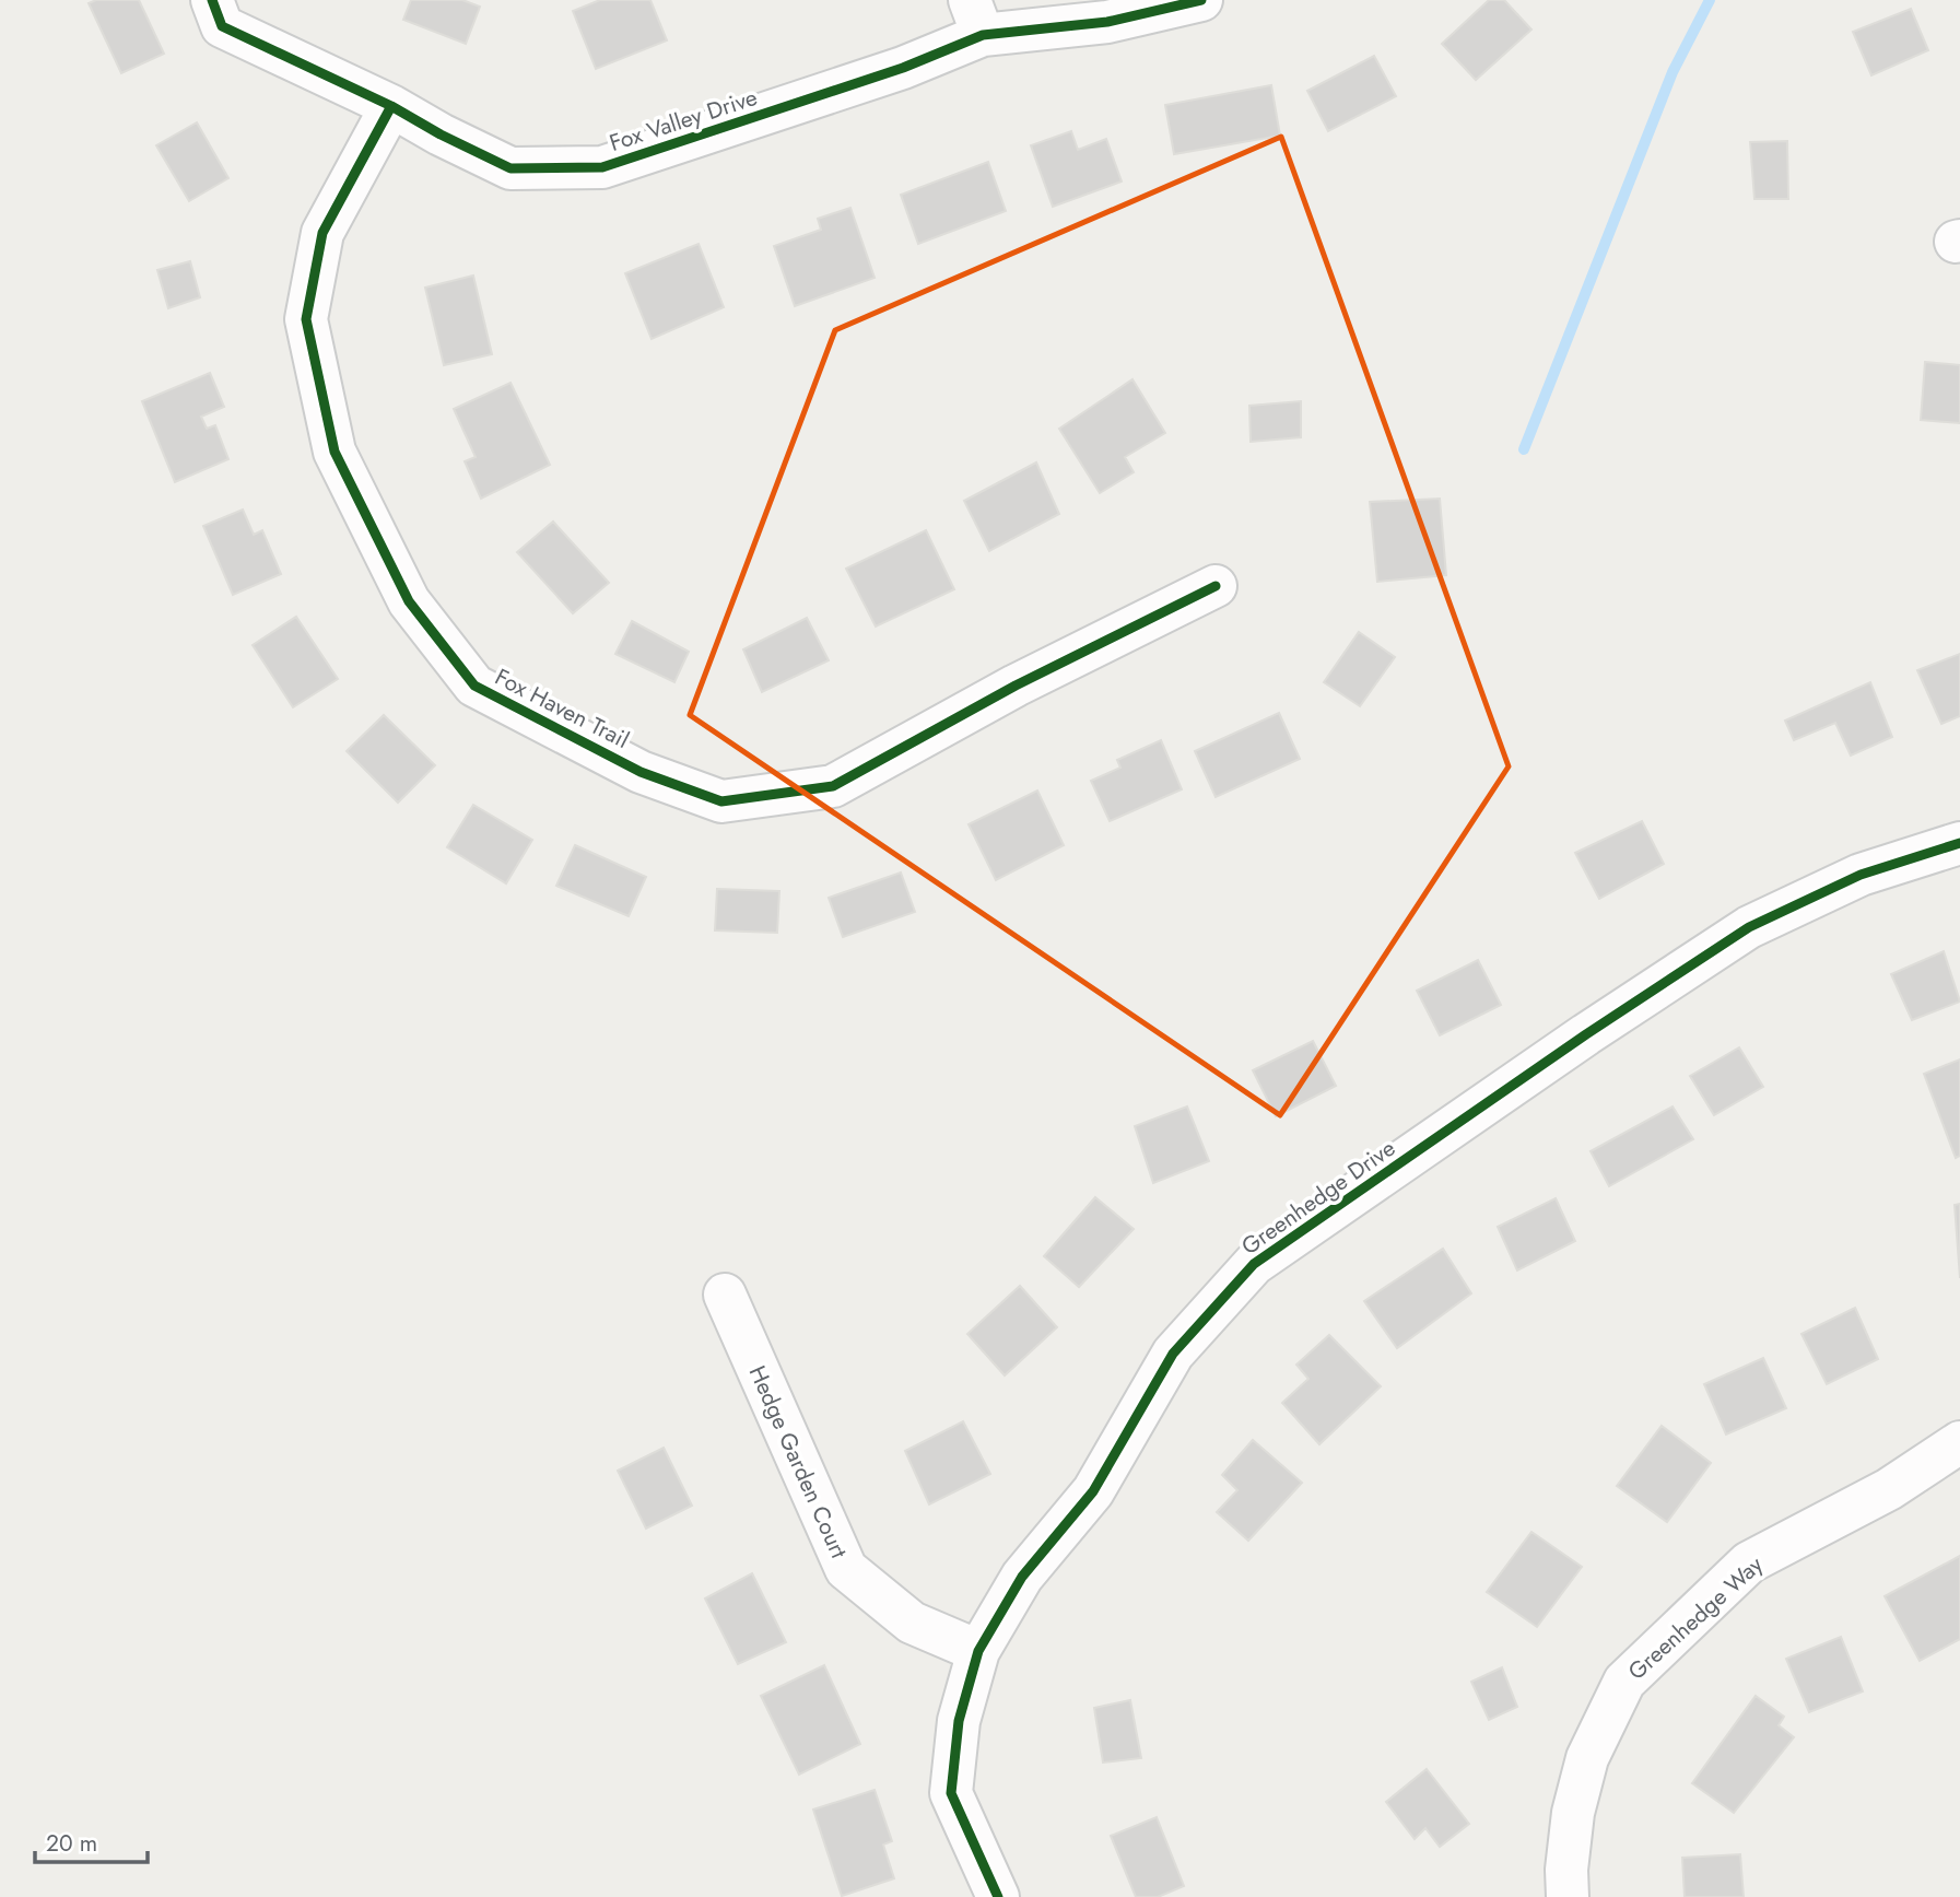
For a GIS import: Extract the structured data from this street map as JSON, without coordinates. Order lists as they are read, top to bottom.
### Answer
{
  "streets": {
    "street": [
      "Fox Valley Drive",
      "Fox Haven Trail",
      "Greenhedge Drive",
      "Hedge Garden Court",
      "Greenhedge Way"
    ]
  },
  "crossings": [
    ["Fox Valley Drive", "Fox Haven Trail"],
    ["Greenhedge Drive", "Hedge Garden Court"]
  ],
  "scale_bar": "20 m"
}
